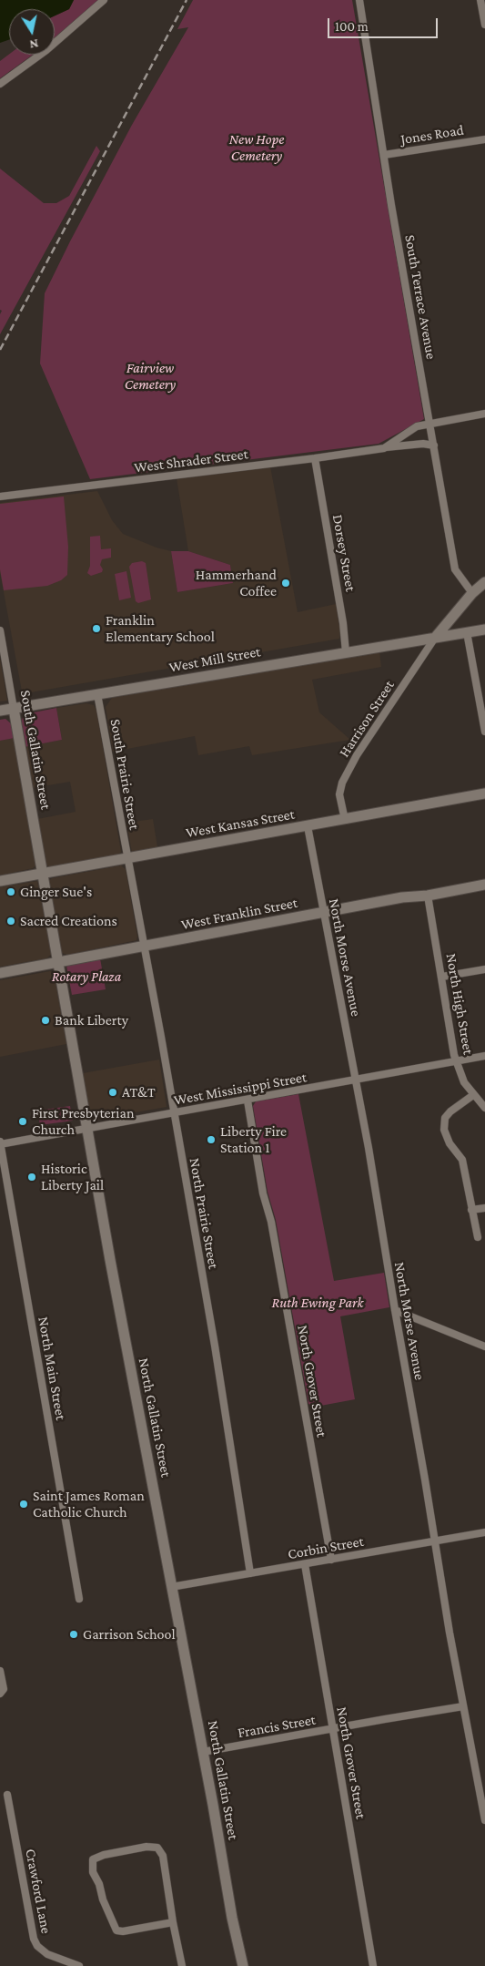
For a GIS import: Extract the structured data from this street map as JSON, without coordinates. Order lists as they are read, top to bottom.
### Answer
{
  "streets": {
    "street": [
      "Jones Road",
      "South Terrace Avenue",
      "West Shrader Street",
      "Dorsey Street",
      "West Mill Street",
      "Harrison Street",
      "South Gallatin Street",
      "South Prairie Street",
      "West Kansas Street",
      "West Franklin Street",
      "North Morse Avenue",
      "North High Street",
      "West Mississippi Street",
      "North Prairie Street",
      "North Main Street",
      "North Grover Street",
      "North Gallatin Street",
      "Corbin Street",
      "Francis Street",
      "Crawford Lane"
    ]
  },
  "crossings": [
    ["Jones Road", "South Terrace Avenue"],
    ["South Terrace Avenue", "West Shrader Street"],
    ["West Shrader Street", "Dorsey Street"],
    ["Dorsey Street", "West Mill Street"],
    ["West Mill Street", "Harrison Street"],
    ["West Mill Street", "South Gallatin Street"],
    ["West Mill Street", "South Prairie Street"],
    ["Harrison Street", "West Kansas Street"],
    ["South Gallatin Street", "West Kansas Street"],
    ["South Gallatin Street", "North Gallatin Street"],
    ["South Prairie Street", "West Kansas Street"],
    ["South Prairie Street", "North Prairie Street"],
    ["West Kansas Street", "North Morse Avenue"],
    ["West Kansas Street", "North Prairie Street"],
    ["West Kansas Street", "North Gallatin Street"],
    ["West Franklin Street", "North Morse Avenue"],
    ["West Franklin Street", "North High Street"],
    ["West Franklin Street", "North Prairie Street"],
    ["West Franklin Street", "North Gallatin Street"],
    ["North Morse Avenue", "West Mississippi Street"],
    ["North Morse Avenue", "Corbin Street"],
    ["North Morse Avenue", "Francis Street"],
    ["North High Street", "West Mississippi Street"],
    ["West Mississippi Street", "North Prairie Street"],
    ["West Mississippi Street", "North Main Street"],
    ["West Mississippi Street", "North Grover Street"],
    ["West Mississippi Street", "North Gallatin Street"],
    ["North Prairie Street", "Corbin Street"],
    ["North Grover Street", "Corbin Street"],
    ["North Grover Street", "Francis Street"],
    ["North Gallatin Street", "Corbin Street"],
    ["North Gallatin Street", "Francis Street"]
  ],
  "parks": [
    "New Hope Cemetery",
    "Fairview Cemetery",
    "Rotary Plaza",
    "Ruth Ewing Park"
  ],
  "places": [
    "Hammerhand Coffee",
    "Franklin Elementary School",
    "Ginger Sue's",
    "Sacred Creations",
    "Bank Liberty",
    "AT&T",
    "First Presbyterian Church",
    "Liberty Fire Station 1",
    "Historic Liberty Jail",
    "Saint James Roman Catholic Church",
    "Garrison School"
  ],
  "scale_bar": "100 m",
  "north": "bottom"
}
